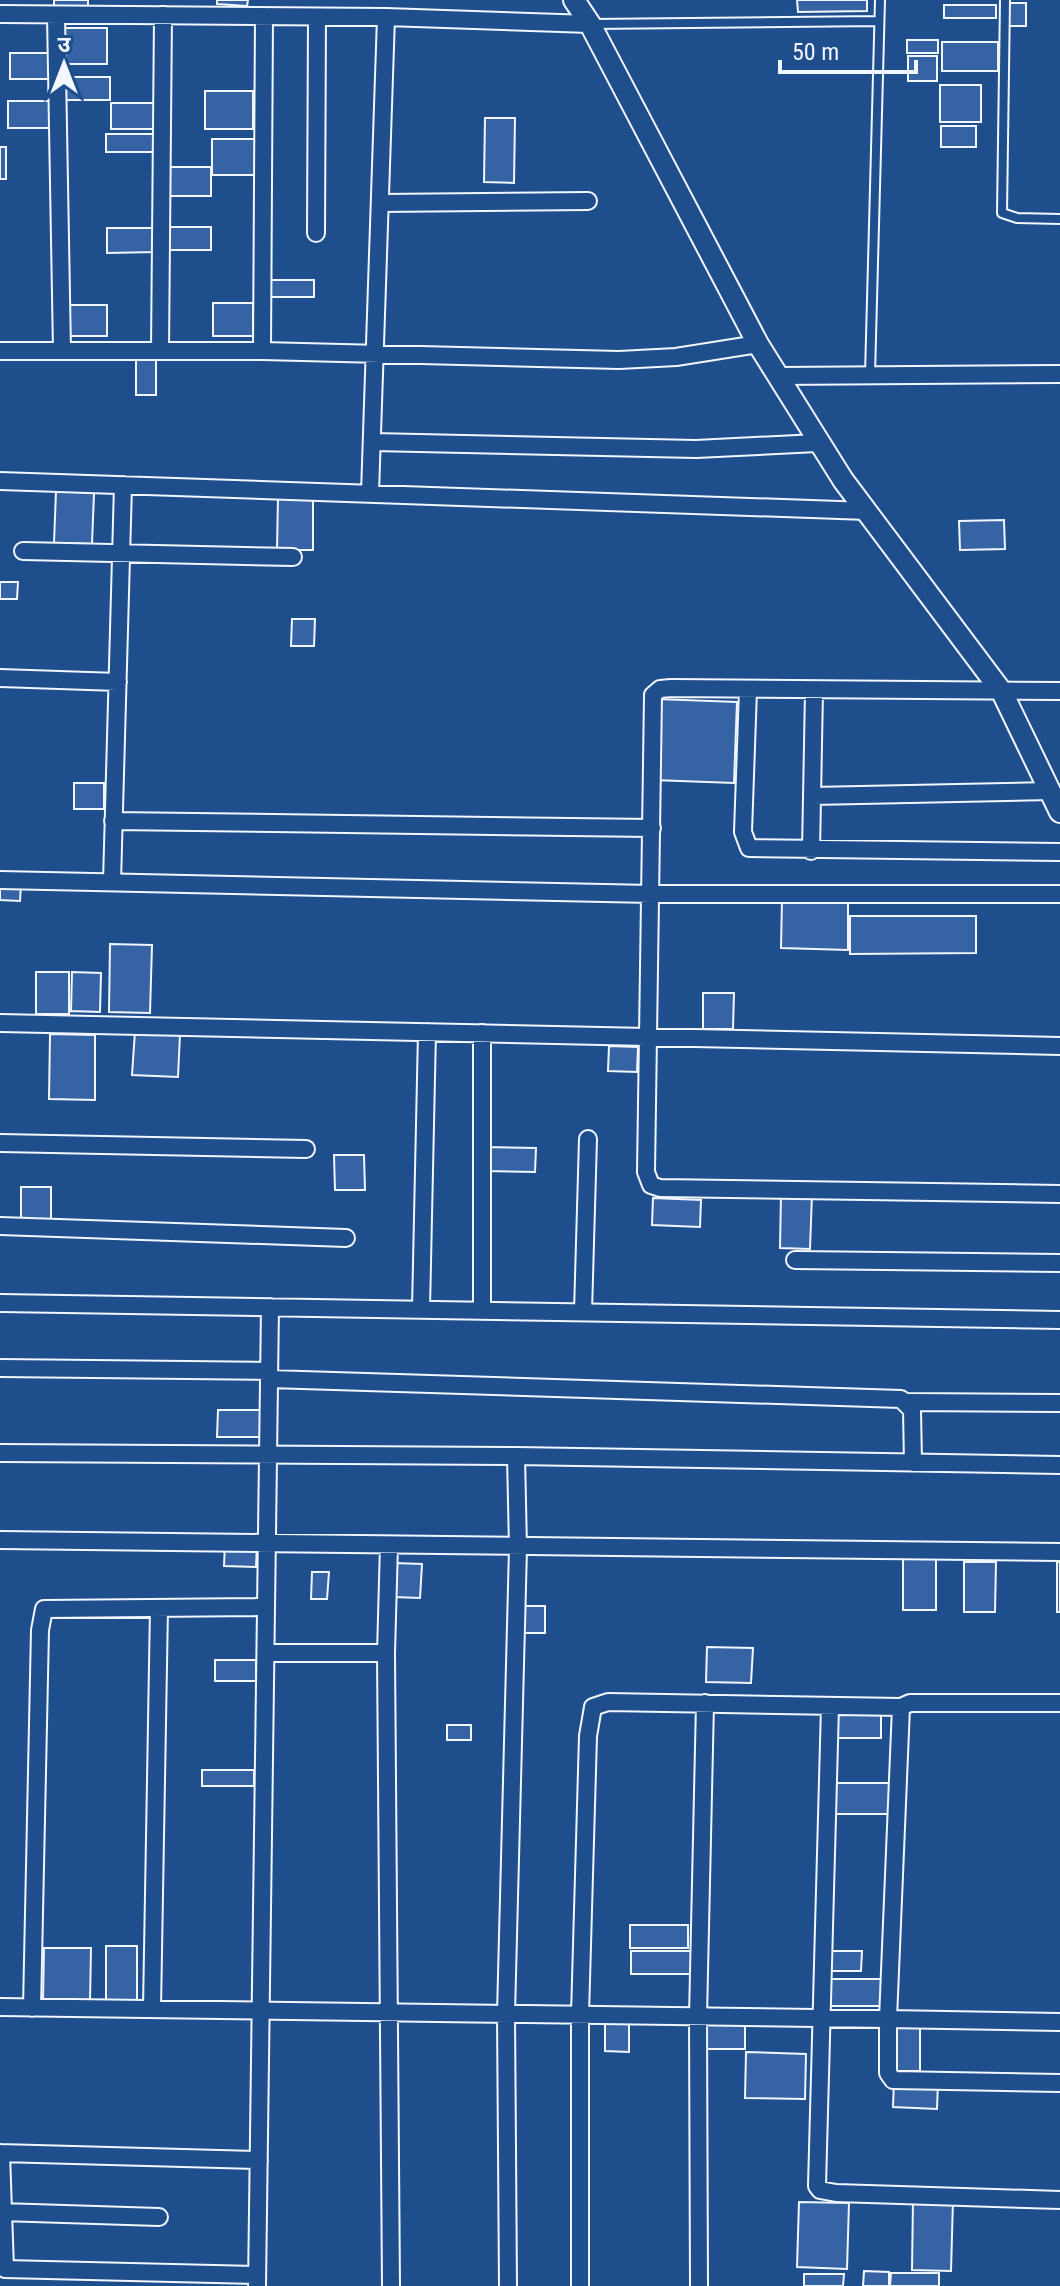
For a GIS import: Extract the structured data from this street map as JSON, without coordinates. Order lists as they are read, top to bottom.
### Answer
{
  "scale_bar": "50 m",
  "north": "top"
}
